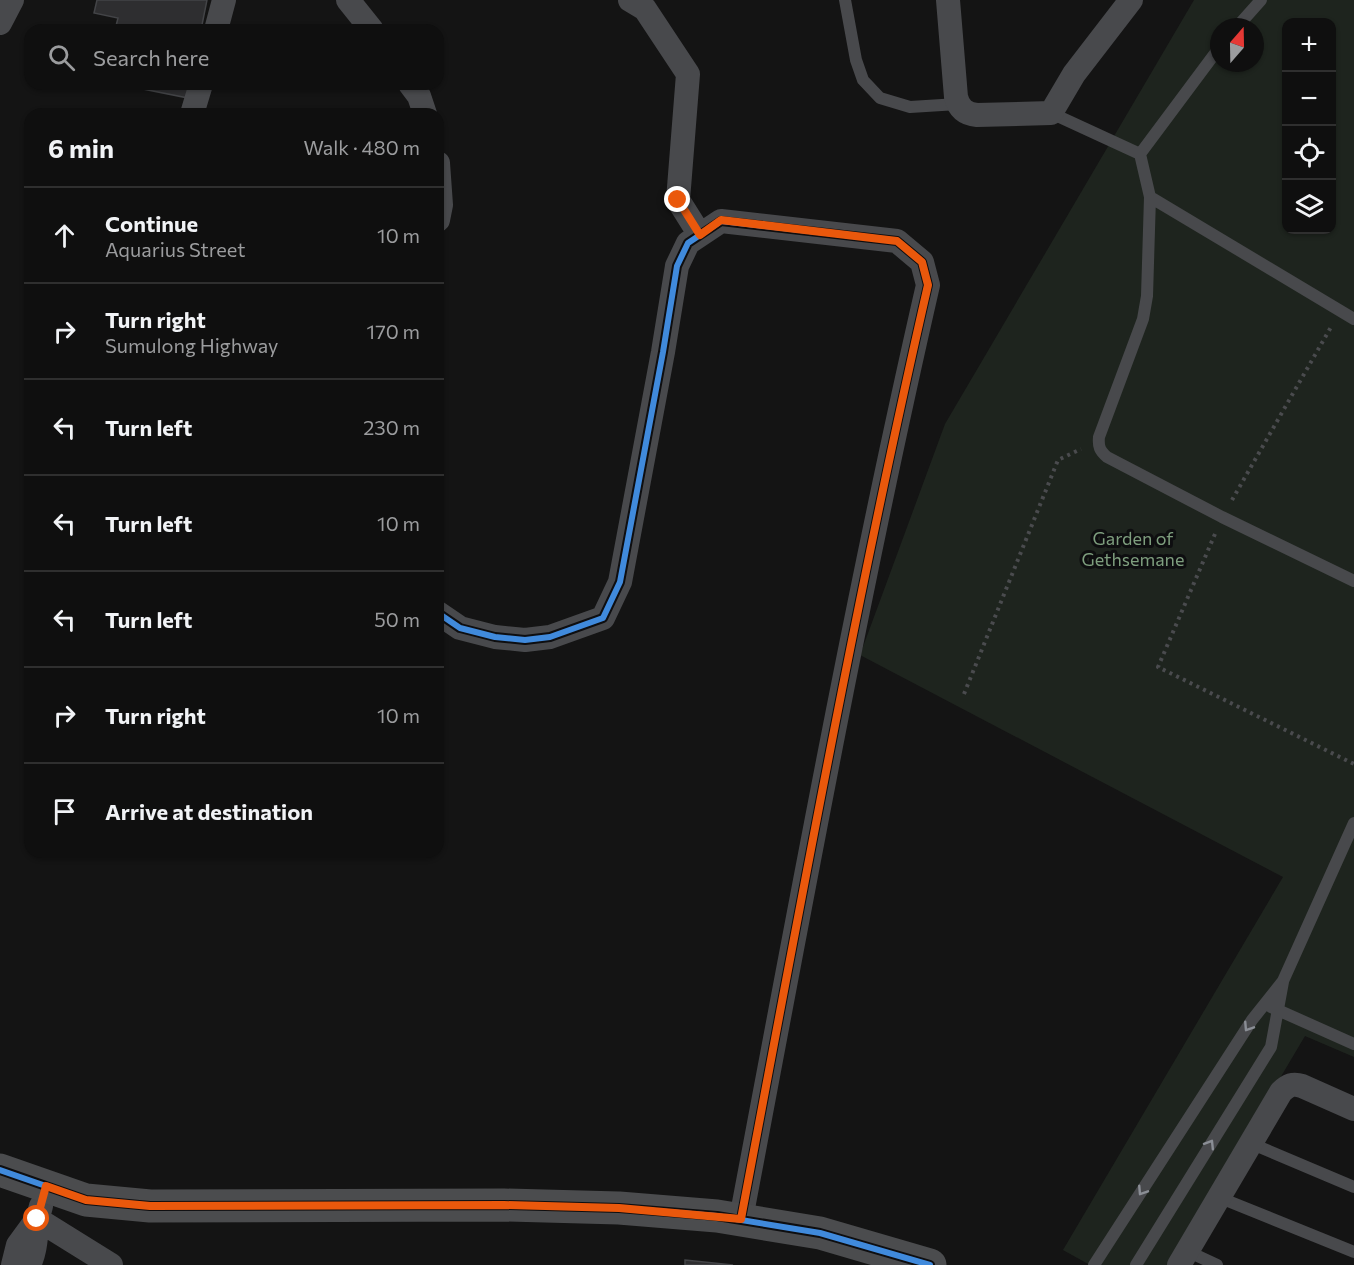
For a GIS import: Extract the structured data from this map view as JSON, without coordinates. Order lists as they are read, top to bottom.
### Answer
{
  "parks": ["Garden of Gethsemane"],
  "north": "top",
  "page": {
    "map_buttons": ["+", "−"],
    "search": "Search here",
    "heading": ["6 min", "Walk · 480 m"],
    "list": [
      ["Continue", "Aquarius Street", "10 m"],
      ["Turn right", "Sumulong Highway", "170 m"],
      ["Turn left", "230 m"],
      ["Turn left", "10 m"],
      ["Turn left", "50 m"],
      ["Turn right", "10 m"],
      "Arrive at destination"
    ]
  }
}
